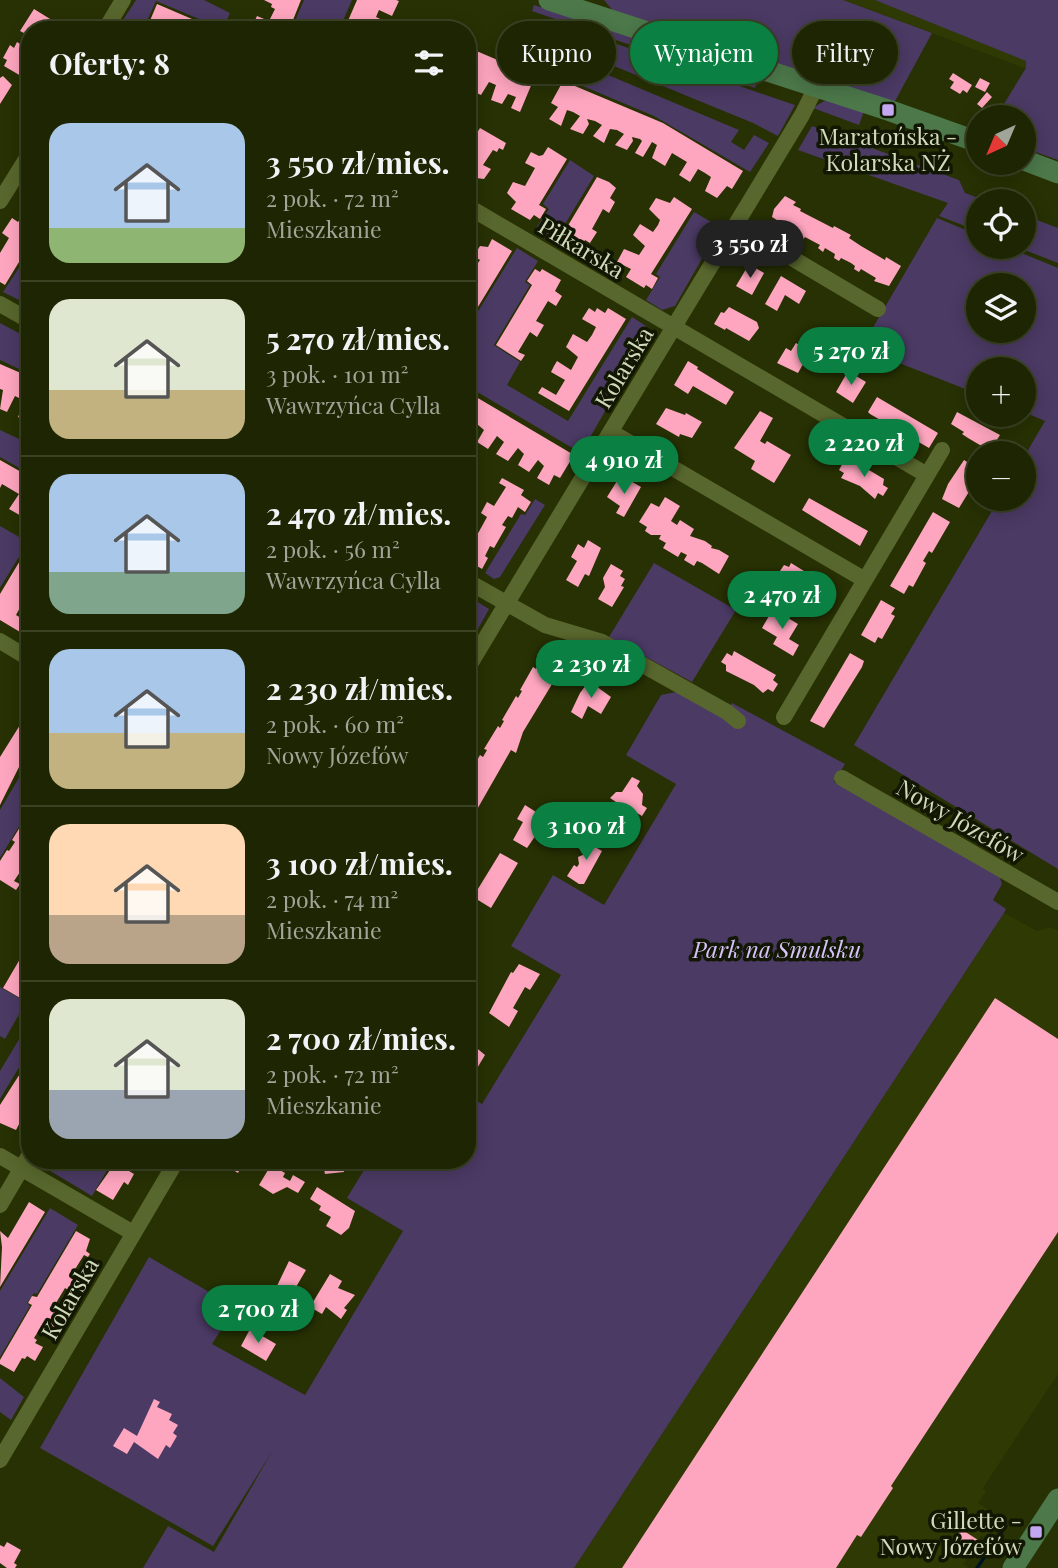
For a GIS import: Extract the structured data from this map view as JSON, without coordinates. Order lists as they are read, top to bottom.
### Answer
{
  "streets": {
    "street": ["Piłkarska", "Kolarska", "Nowy Józefów"]
  },
  "crossings": [
    ["Piłkarska", "Kolarska"]
  ],
  "parks": ["Park na Smulsku"],
  "places": {
    "transit": ["Maratońska - Kolarska NŻ", "Gillette - Nowy Józefów"]
  },
  "north": "bottom left",
  "page": {
    "chip": ["Kupno", "Wynajem", "Filtry"],
    "heading": "Oferty: 8",
    "map_buttons": ["+", "−"],
    "list": [
      {
        "name": "3 550 zł/mies.",
        "note": "2 pok. · 72 m² · Mieszkanie"
      },
      {
        "name": "5 270 zł/mies.",
        "note": "3 pok. · 101 m² · Wawrzyńca Cylla"
      },
      {
        "name": "2 470 zł/mies.",
        "note": "2 pok. · 56 m² · Wawrzyńca Cylla"
      },
      {
        "name": "2 230 zł/mies.",
        "note": "2 pok. · 60 m² · Nowy Józefów"
      },
      {
        "name": "3 100 zł/mies.",
        "note": "2 pok. · 74 m² · Mieszkanie"
      },
      {
        "name": "2 700 zł/mies.",
        "note": "2 pok. · 72 m² · Mieszkanie"
      }
    ],
    "price": [
      "3 550 zł",
      "5 270 zł",
      "2 220 zł",
      "4 910 zł",
      "2 470 zł",
      "2 230 zł",
      "3 100 zł",
      "2 700 zł"
    ]
  }
}
